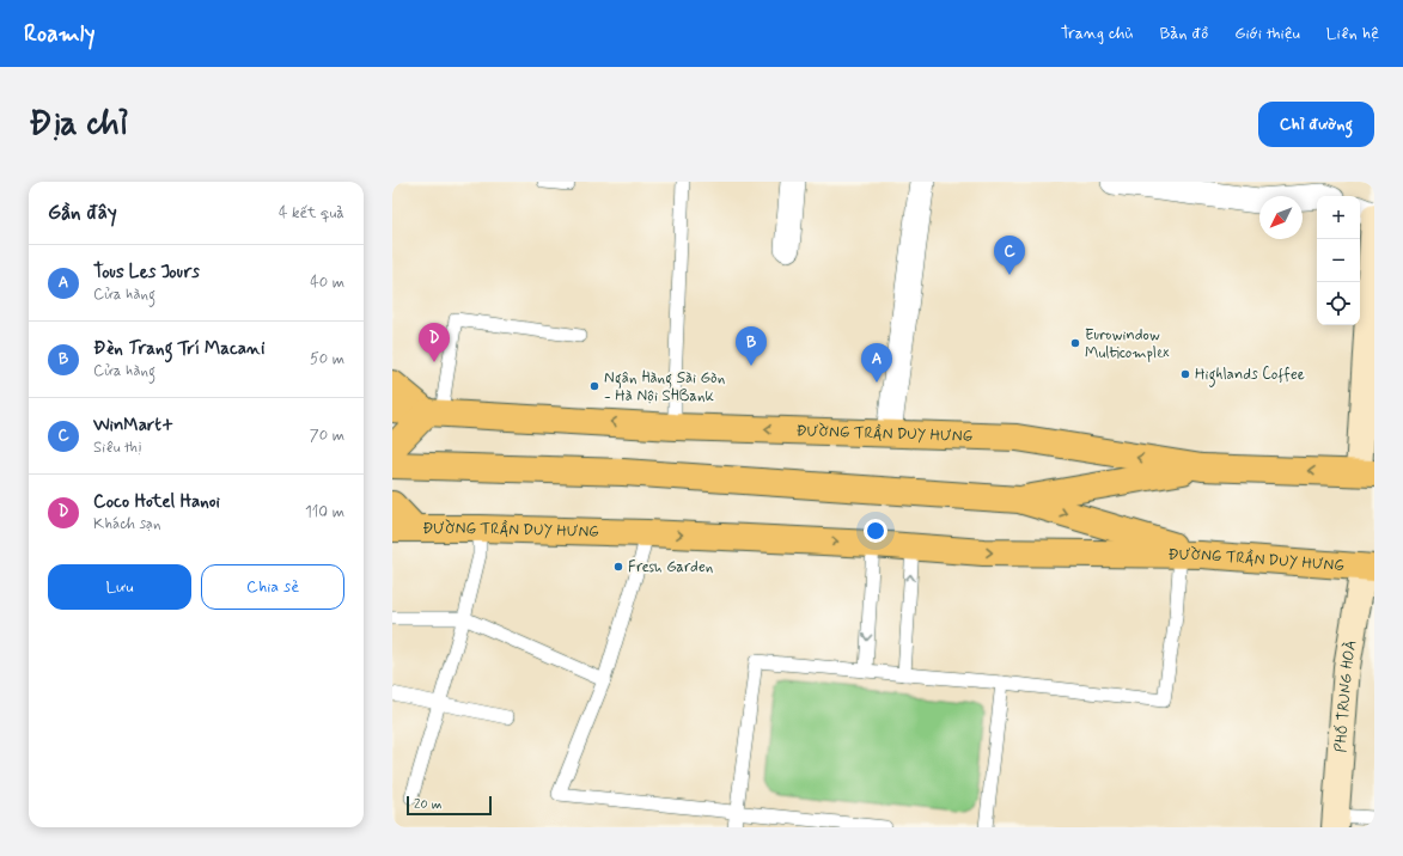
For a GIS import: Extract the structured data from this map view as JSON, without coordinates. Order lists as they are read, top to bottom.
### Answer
{
  "streets": {
    "main road": ["ĐƯỜNG TRẦN DUY HƯNG"],
    "street": ["PHỐ TRUNG HOÀ"]
  },
  "crossings": [
    ["ĐƯỜNG TRẦN DUY HƯNG", "PHỐ TRUNG HOÀ"]
  ],
  "places": [
    "Eurowindow Multicomplex",
    "Highlands Coffee",
    "Ngân Hàng Sài Gòn - Hà Nội SHBank",
    "Fresh Garden"
  ],
  "scale_bar": "20 m",
  "north": "bottom left",
  "page": {
    "header": "Roamly",
    "nav": [
      "Trang chủ",
      "Bản đồ",
      "Giới thiệu",
      "Liên hệ"
    ],
    "buttons": [
      "Chỉ đường",
      ["Lưu", "Chia sẻ"]
    ],
    "title": "Địa chỉ",
    "heading": ["Gần đây", "4 kết quả"],
    "map_buttons": ["+", "−"],
    "pins": [
      "C",
      "D",
      "B",
      "A"
    ],
    "list": [
      {
        "mark": "A",
        "name": "Tous Les Jours",
        "note": "Cửa hàng",
        "value": "40 m"
      },
      {
        "mark": "B",
        "name": "Đèn Trang Trí Macani",
        "note": "Cửa hàng",
        "value": "50 m"
      },
      {
        "mark": "C",
        "name": "WinMart+",
        "note": "Siêu thị",
        "value": "70 m"
      },
      {
        "mark": "D",
        "name": "Coco Hotel Hanoi",
        "note": "Khách sạn",
        "value": "110 m"
      }
    ],
    "scale": "20 m"
  }
}
